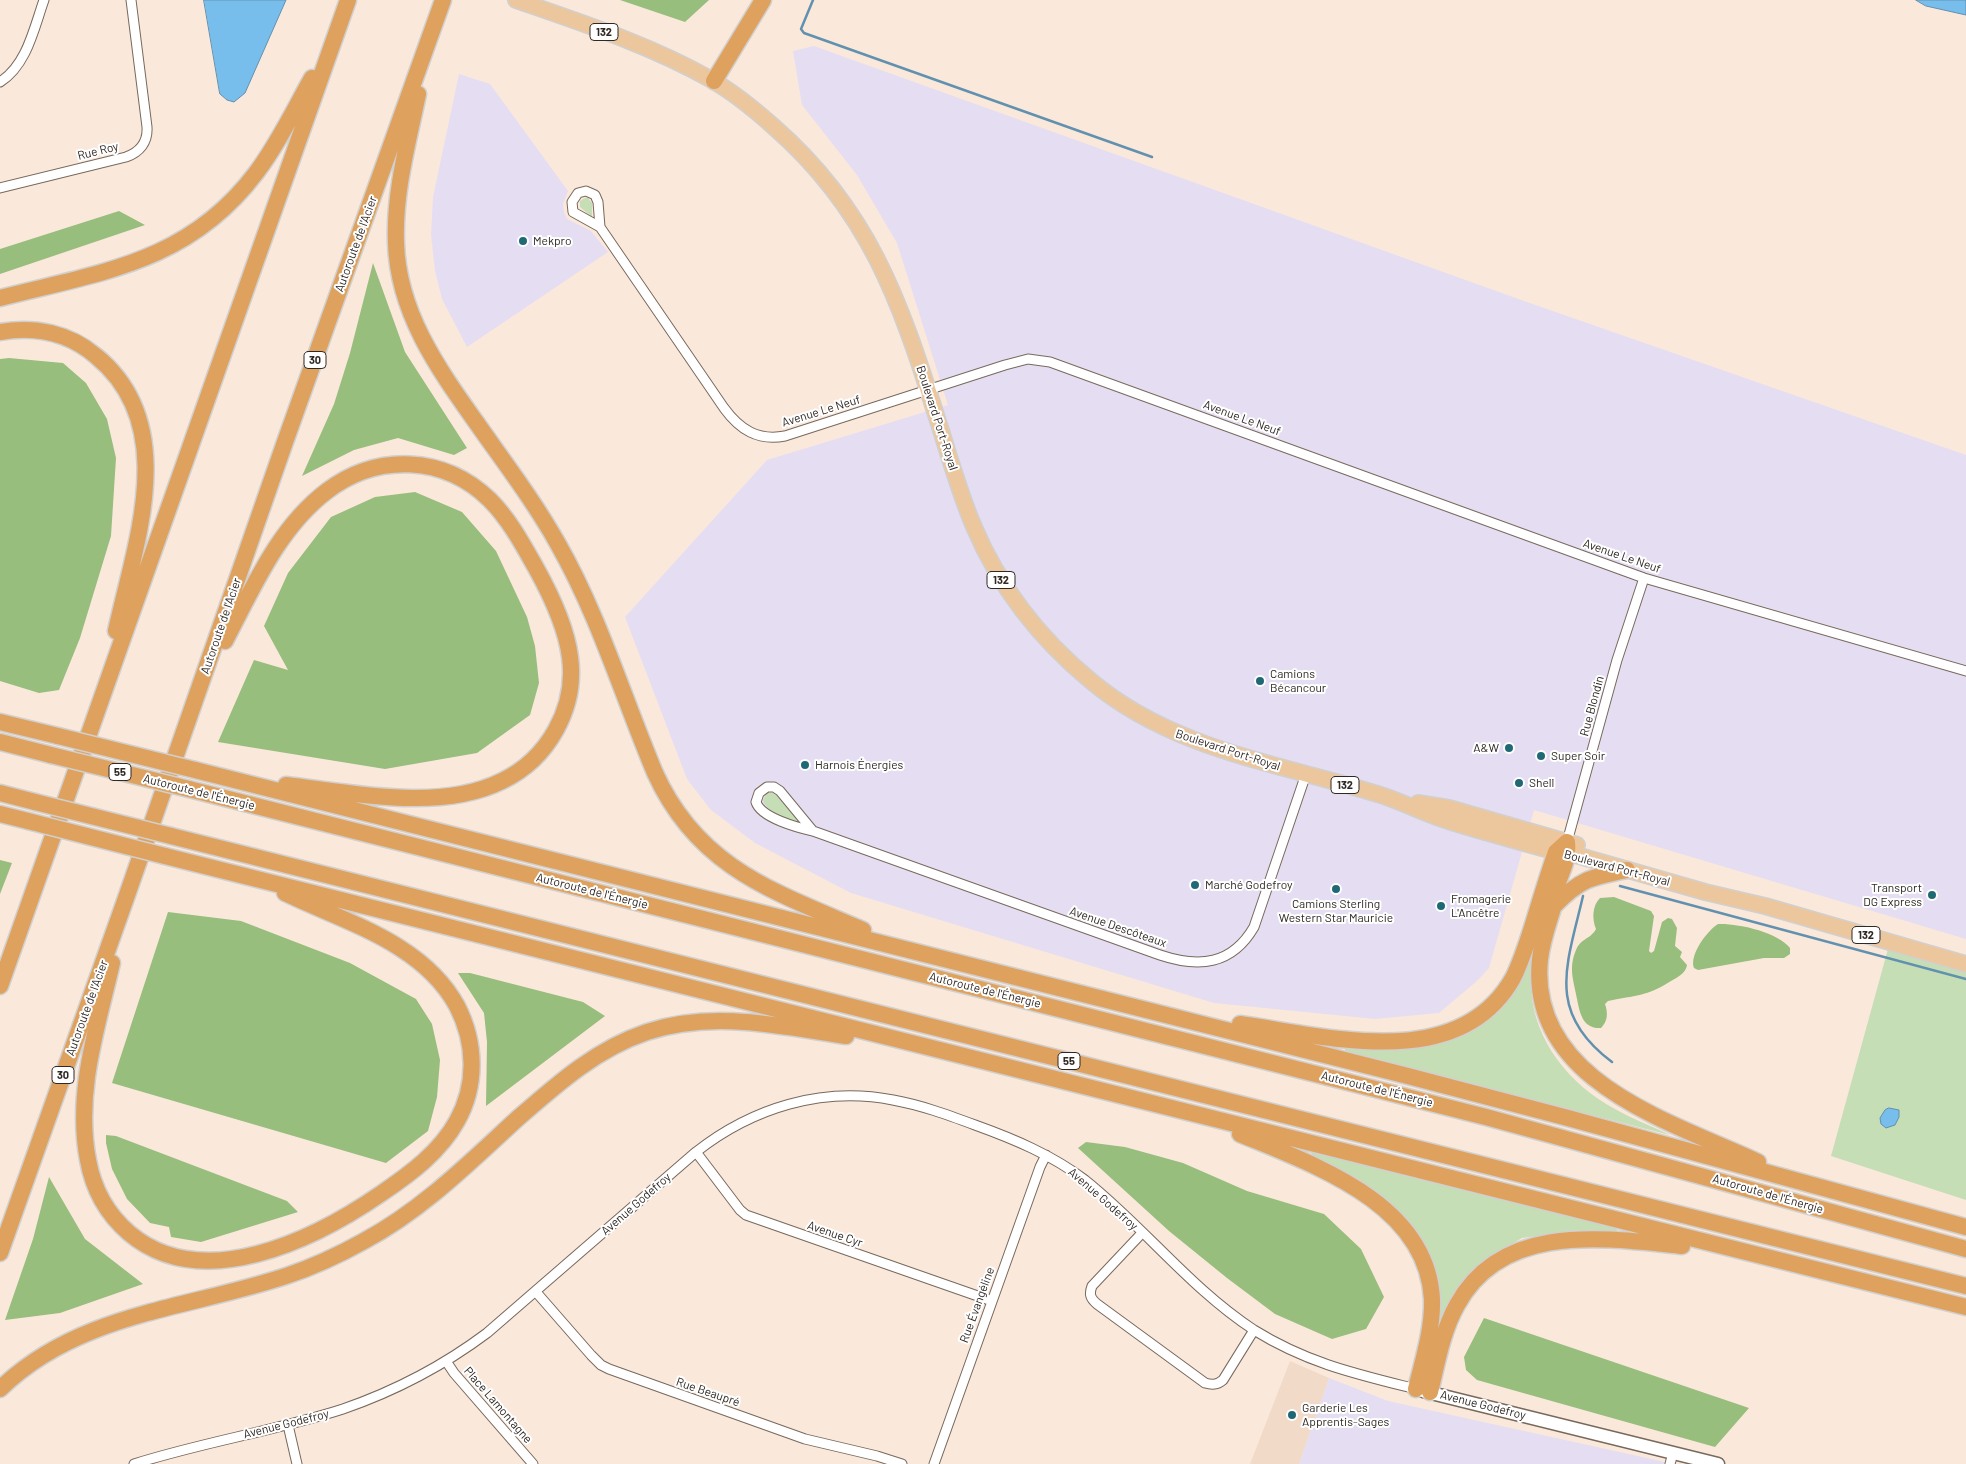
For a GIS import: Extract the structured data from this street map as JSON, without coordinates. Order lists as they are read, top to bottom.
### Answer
{
  "streets": {
    "highway": [
      "Autoroute de l'Acier",
      "30",
      "55",
      "Autoroute de l'Énergie"
    ],
    "main road": ["132", "Boulevard Port-Royal"],
    "street": [
      "Rue Roy",
      "Avenue Le Neuf",
      "Rue Blondin",
      "Avenue Descôteaux",
      "Avenue Godefroy",
      "Avenue Cyr",
      "Rue Évangéline",
      "Rue Beaupré",
      "Place Lamontagne"
    ]
  },
  "crossings": [
    ["Avenue Le Neuf", "Boulevard Port-Royal"],
    ["Avenue Le Neuf", "Rue Blondin"],
    ["Boulevard Port-Royal", "Rue Blondin"],
    ["Boulevard Port-Royal", "Avenue Descôteaux"],
    ["Avenue Godefroy", "Avenue Cyr"],
    ["Avenue Godefroy", "Rue Évangéline"],
    ["Avenue Godefroy", "Rue Beaupré"],
    ["Avenue Godefroy", "Place Lamontagne"],
    ["Avenue Cyr", "Rue Évangéline"]
  ],
  "places": [
    "Mekpro",
    "Camions Bécancour",
    "A&W",
    "Super Soir",
    "Harnois Énergies",
    "Shell",
    "Marché Godefroy",
    "Camions Sterling Western Star Mauricie",
    "Transport DG Express",
    "Fromagerie L'Ancêtre",
    "Garderie Les Apprentis-Sages"
  ]
}
